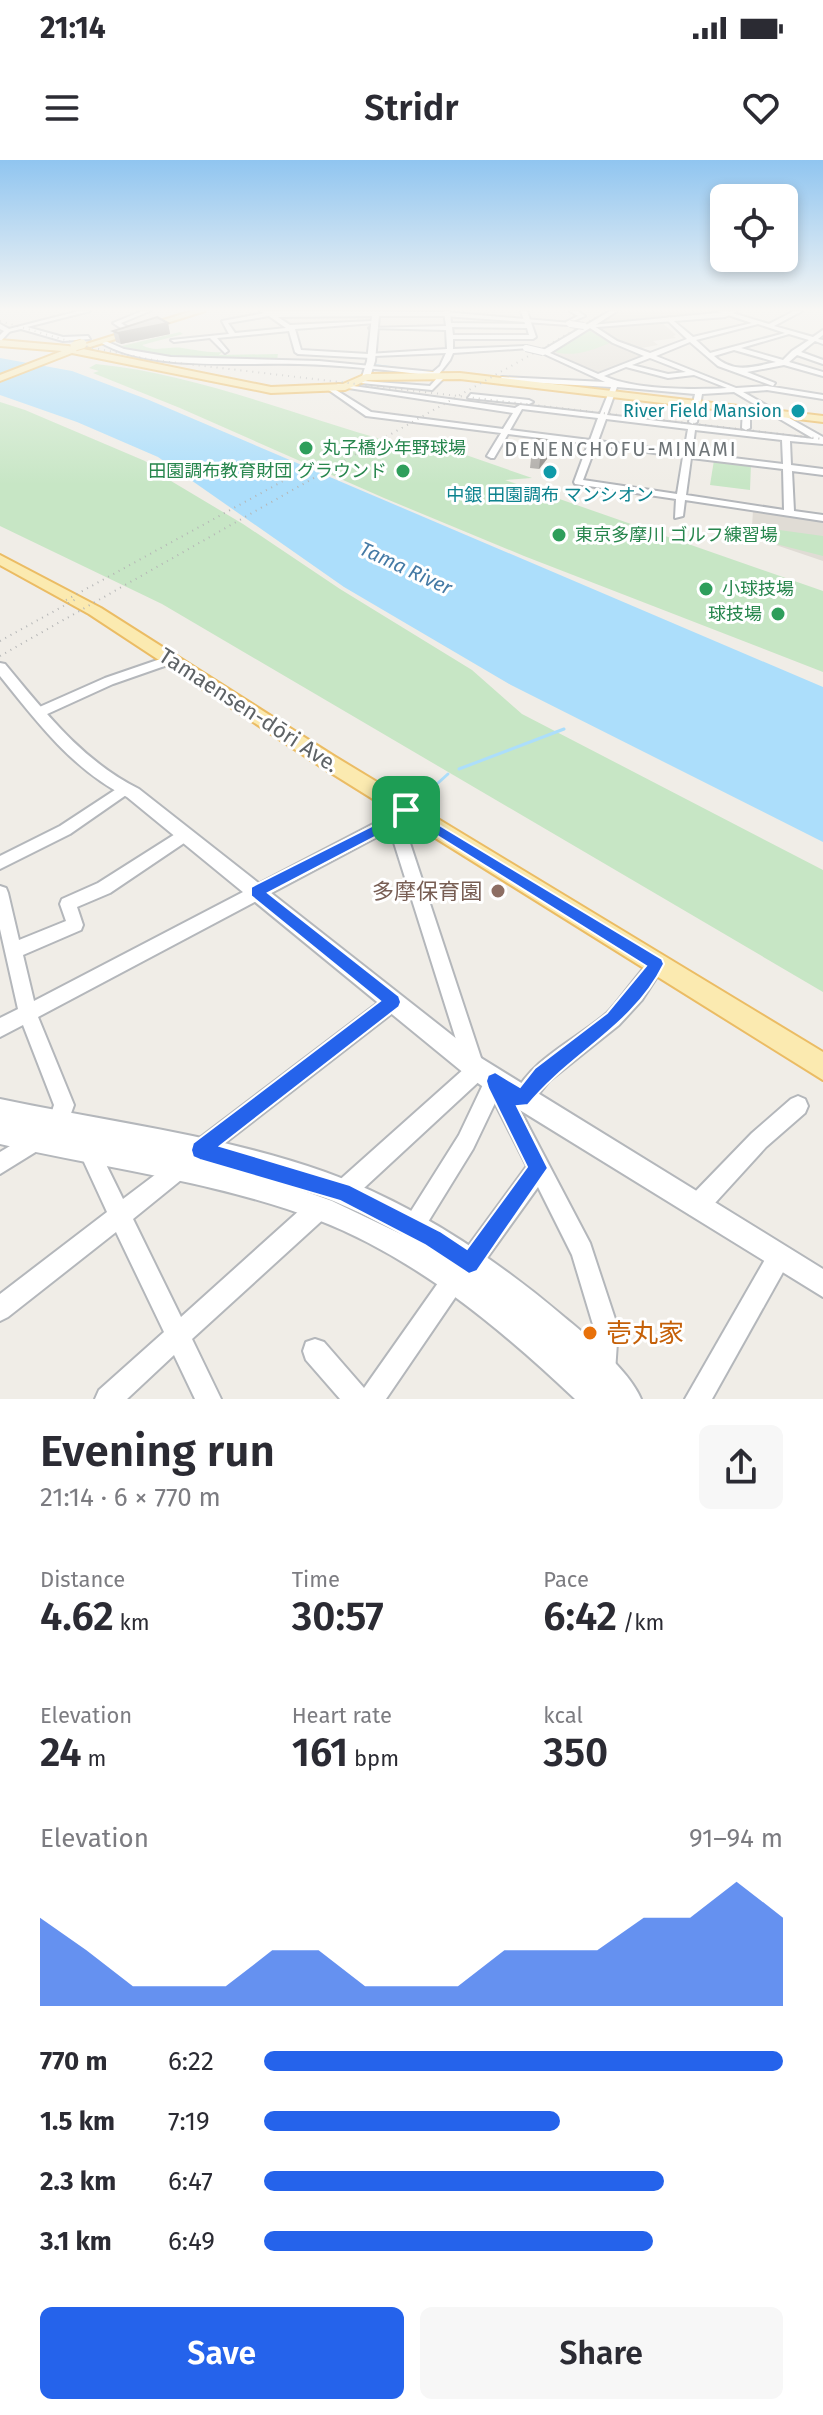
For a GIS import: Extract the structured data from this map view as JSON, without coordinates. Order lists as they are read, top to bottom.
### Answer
{
  "streets": {
    "main road": ["Tamaensen-dōri Ave."]
  },
  "districts": ["DENENCHOFU-MINAMI"],
  "water": ["Tama River"],
  "places": [
    "River Field Mansion",
    "丸子橋少年野球場",
    "田園調布教育財団 グラウンド",
    "中銀 田園調布 マンシオン",
    "東京多摩川 ゴルフ練習場",
    "小球技場",
    "球技場",
    "多摩保育園",
    "壱丸家"
  ],
  "page": {
    "status": "21:14",
    "header": "Stridr",
    "heading": ["Evening run", "21:14 · 6 × 770 m"],
    "stats": [
      ["Distance", "4.62 km"],
      ["Time", "30:57"],
      ["Pace", "6:42 /km"],
      ["Elevation", "24 m"],
      ["Heart rate", "161 bpm"],
      ["kcal", "350"]
    ],
    "chart": ["Elevation", "91–94 m"],
    "list": [
      {
        "name": "770 m",
        "note": "6:22"
      },
      {
        "name": "1.5 km",
        "note": "7:19"
      },
      {
        "name": "2.3 km",
        "note": "6:47"
      },
      {
        "name": "3.1 km",
        "note": "6:49"
      }
    ],
    "buttons": ["Save", "Share"]
  }
}
